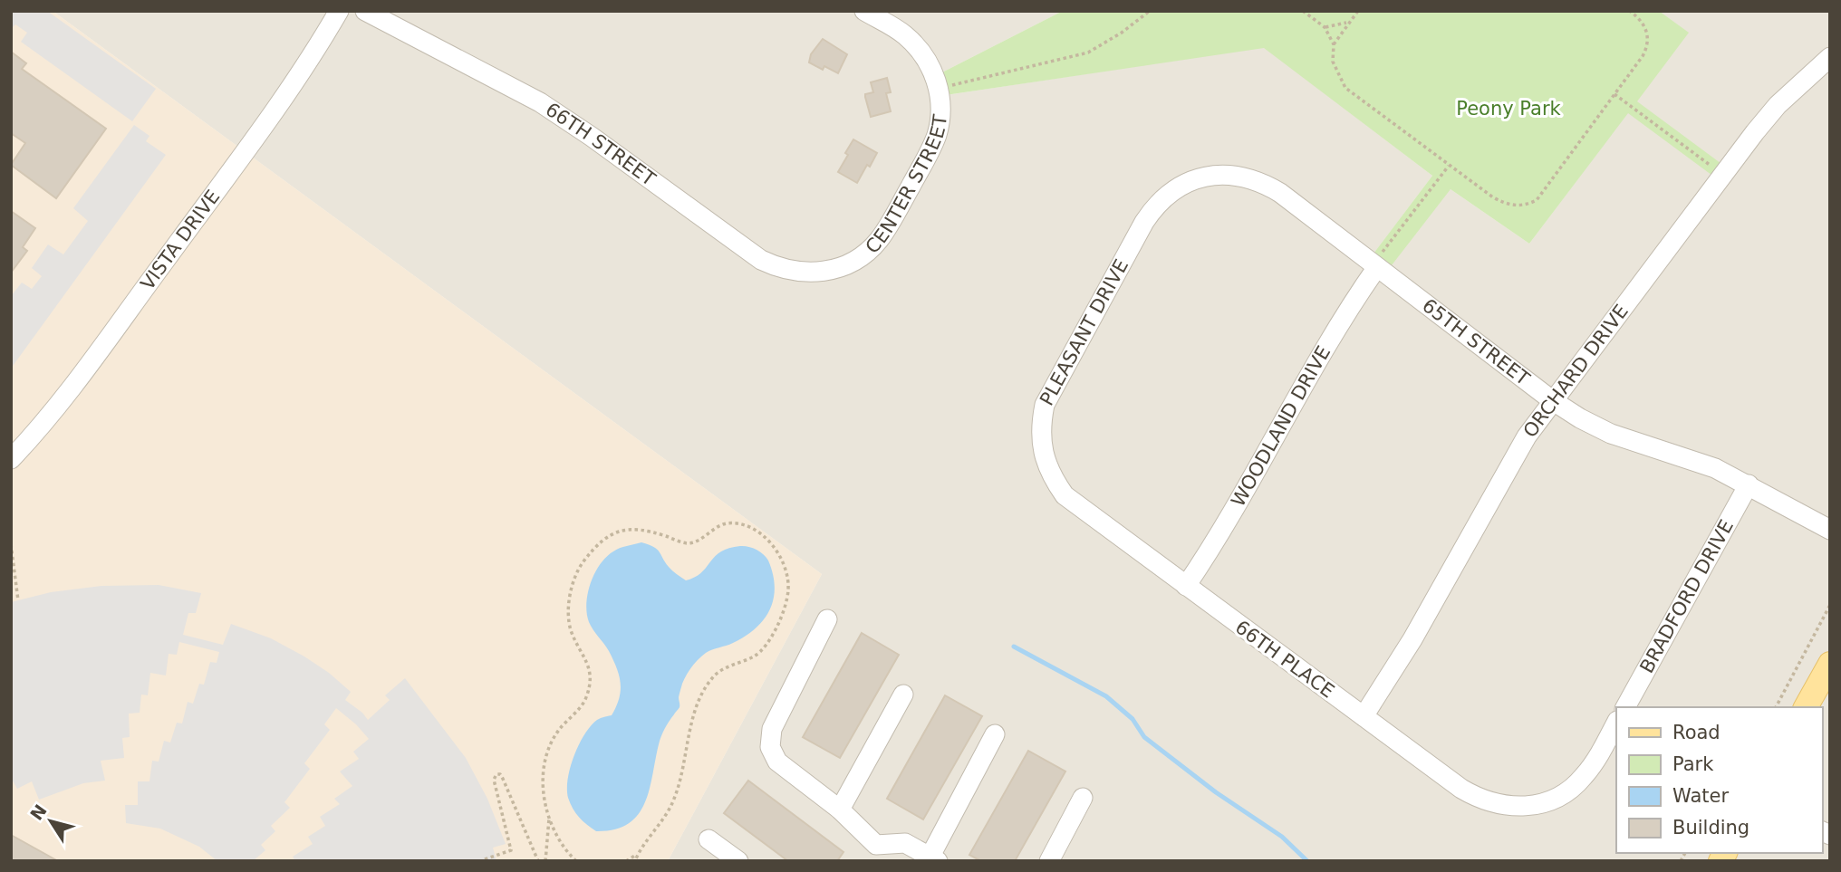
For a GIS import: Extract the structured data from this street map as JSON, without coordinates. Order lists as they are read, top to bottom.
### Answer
{
  "streets": {
    "street": [
      "66TH STREET",
      "CENTER STREET",
      "VISTA DRIVE",
      "PLEASANT DRIVE",
      "65TH STREET",
      "ORCHARD DRIVE",
      "WOODLAND DRIVE",
      "BRADFORD DRIVE",
      "66TH PLACE"
    ]
  },
  "crossings": [
    ["66TH STREET", "CENTER STREET"],
    ["PLEASANT DRIVE", "65TH STREET"],
    ["PLEASANT DRIVE", "66TH PLACE"],
    ["65TH STREET", "ORCHARD DRIVE"],
    ["65TH STREET", "WOODLAND DRIVE"],
    ["65TH STREET", "BRADFORD DRIVE"],
    ["ORCHARD DRIVE", "66TH PLACE"],
    ["WOODLAND DRIVE", "66TH PLACE"]
  ],
  "parks": ["Peony Park"],
  "legend": [
    "Road",
    "Park",
    "Water",
    "Building"
  ],
  "north": "top left"
}
